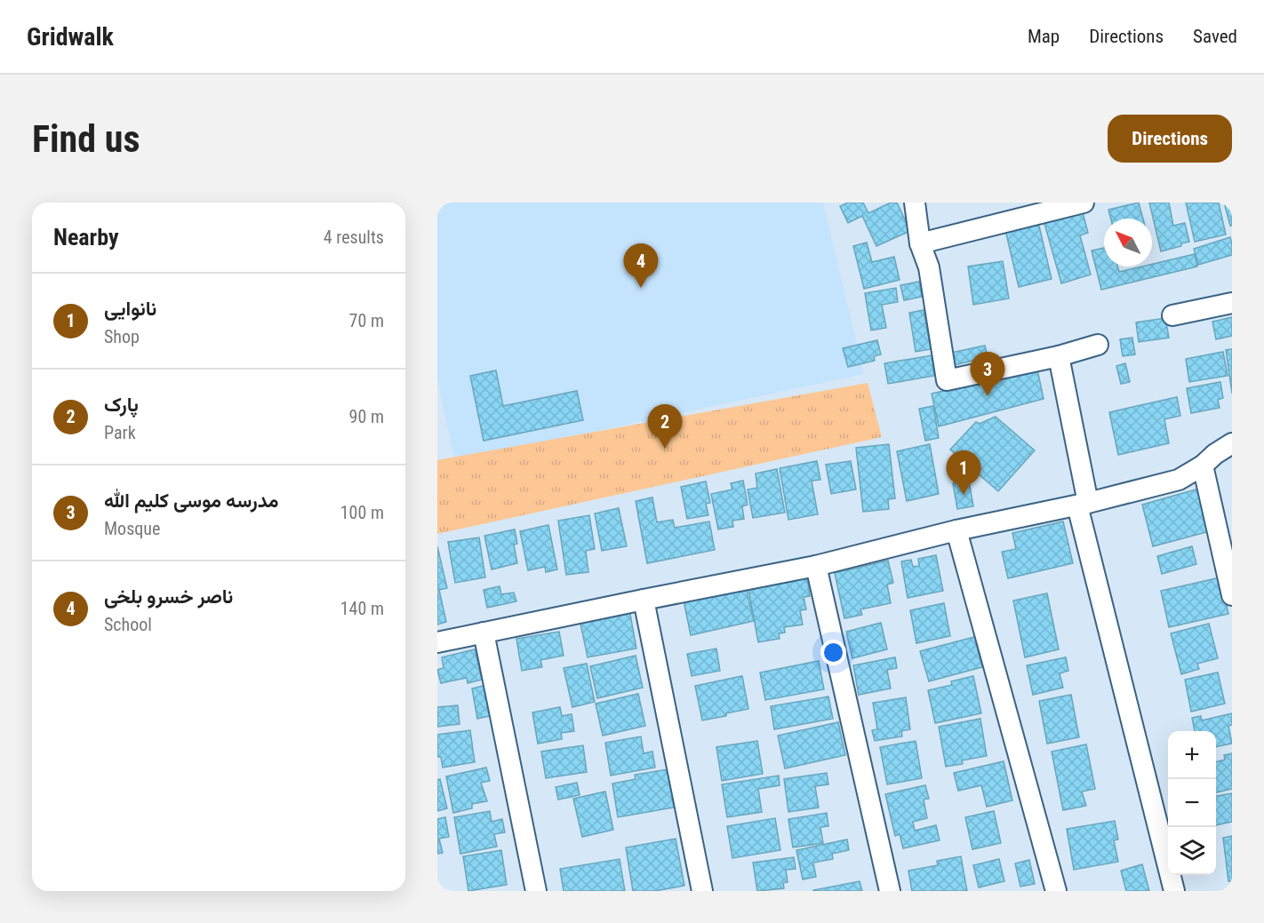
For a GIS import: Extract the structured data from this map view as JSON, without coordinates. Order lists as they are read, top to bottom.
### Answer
{
  "north": "top left",
  "page": {
    "header": "Gridwalk",
    "nav": ["Map", "Directions", "Saved"],
    "buttons": "Directions",
    "title": "Find us",
    "heading": ["Nearby", "4 results"],
    "pins": [
      "4",
      "3",
      "2",
      "1"
    ],
    "list": [
      {
        "mark": "1",
        "name": "نانوایی",
        "note": "Shop",
        "value": "70 m"
      },
      {
        "mark": "2",
        "name": "پارک",
        "note": "Park",
        "value": "90 m"
      },
      {
        "mark": "3",
        "name": "مدرسه موسی کلیم الله",
        "note": "Mosque",
        "value": "100 m"
      },
      {
        "mark": "4",
        "name": "ناصر خسرو بلخی",
        "note": "School",
        "value": "140 m"
      }
    ],
    "map_buttons": ["+", "−"]
  }
}
